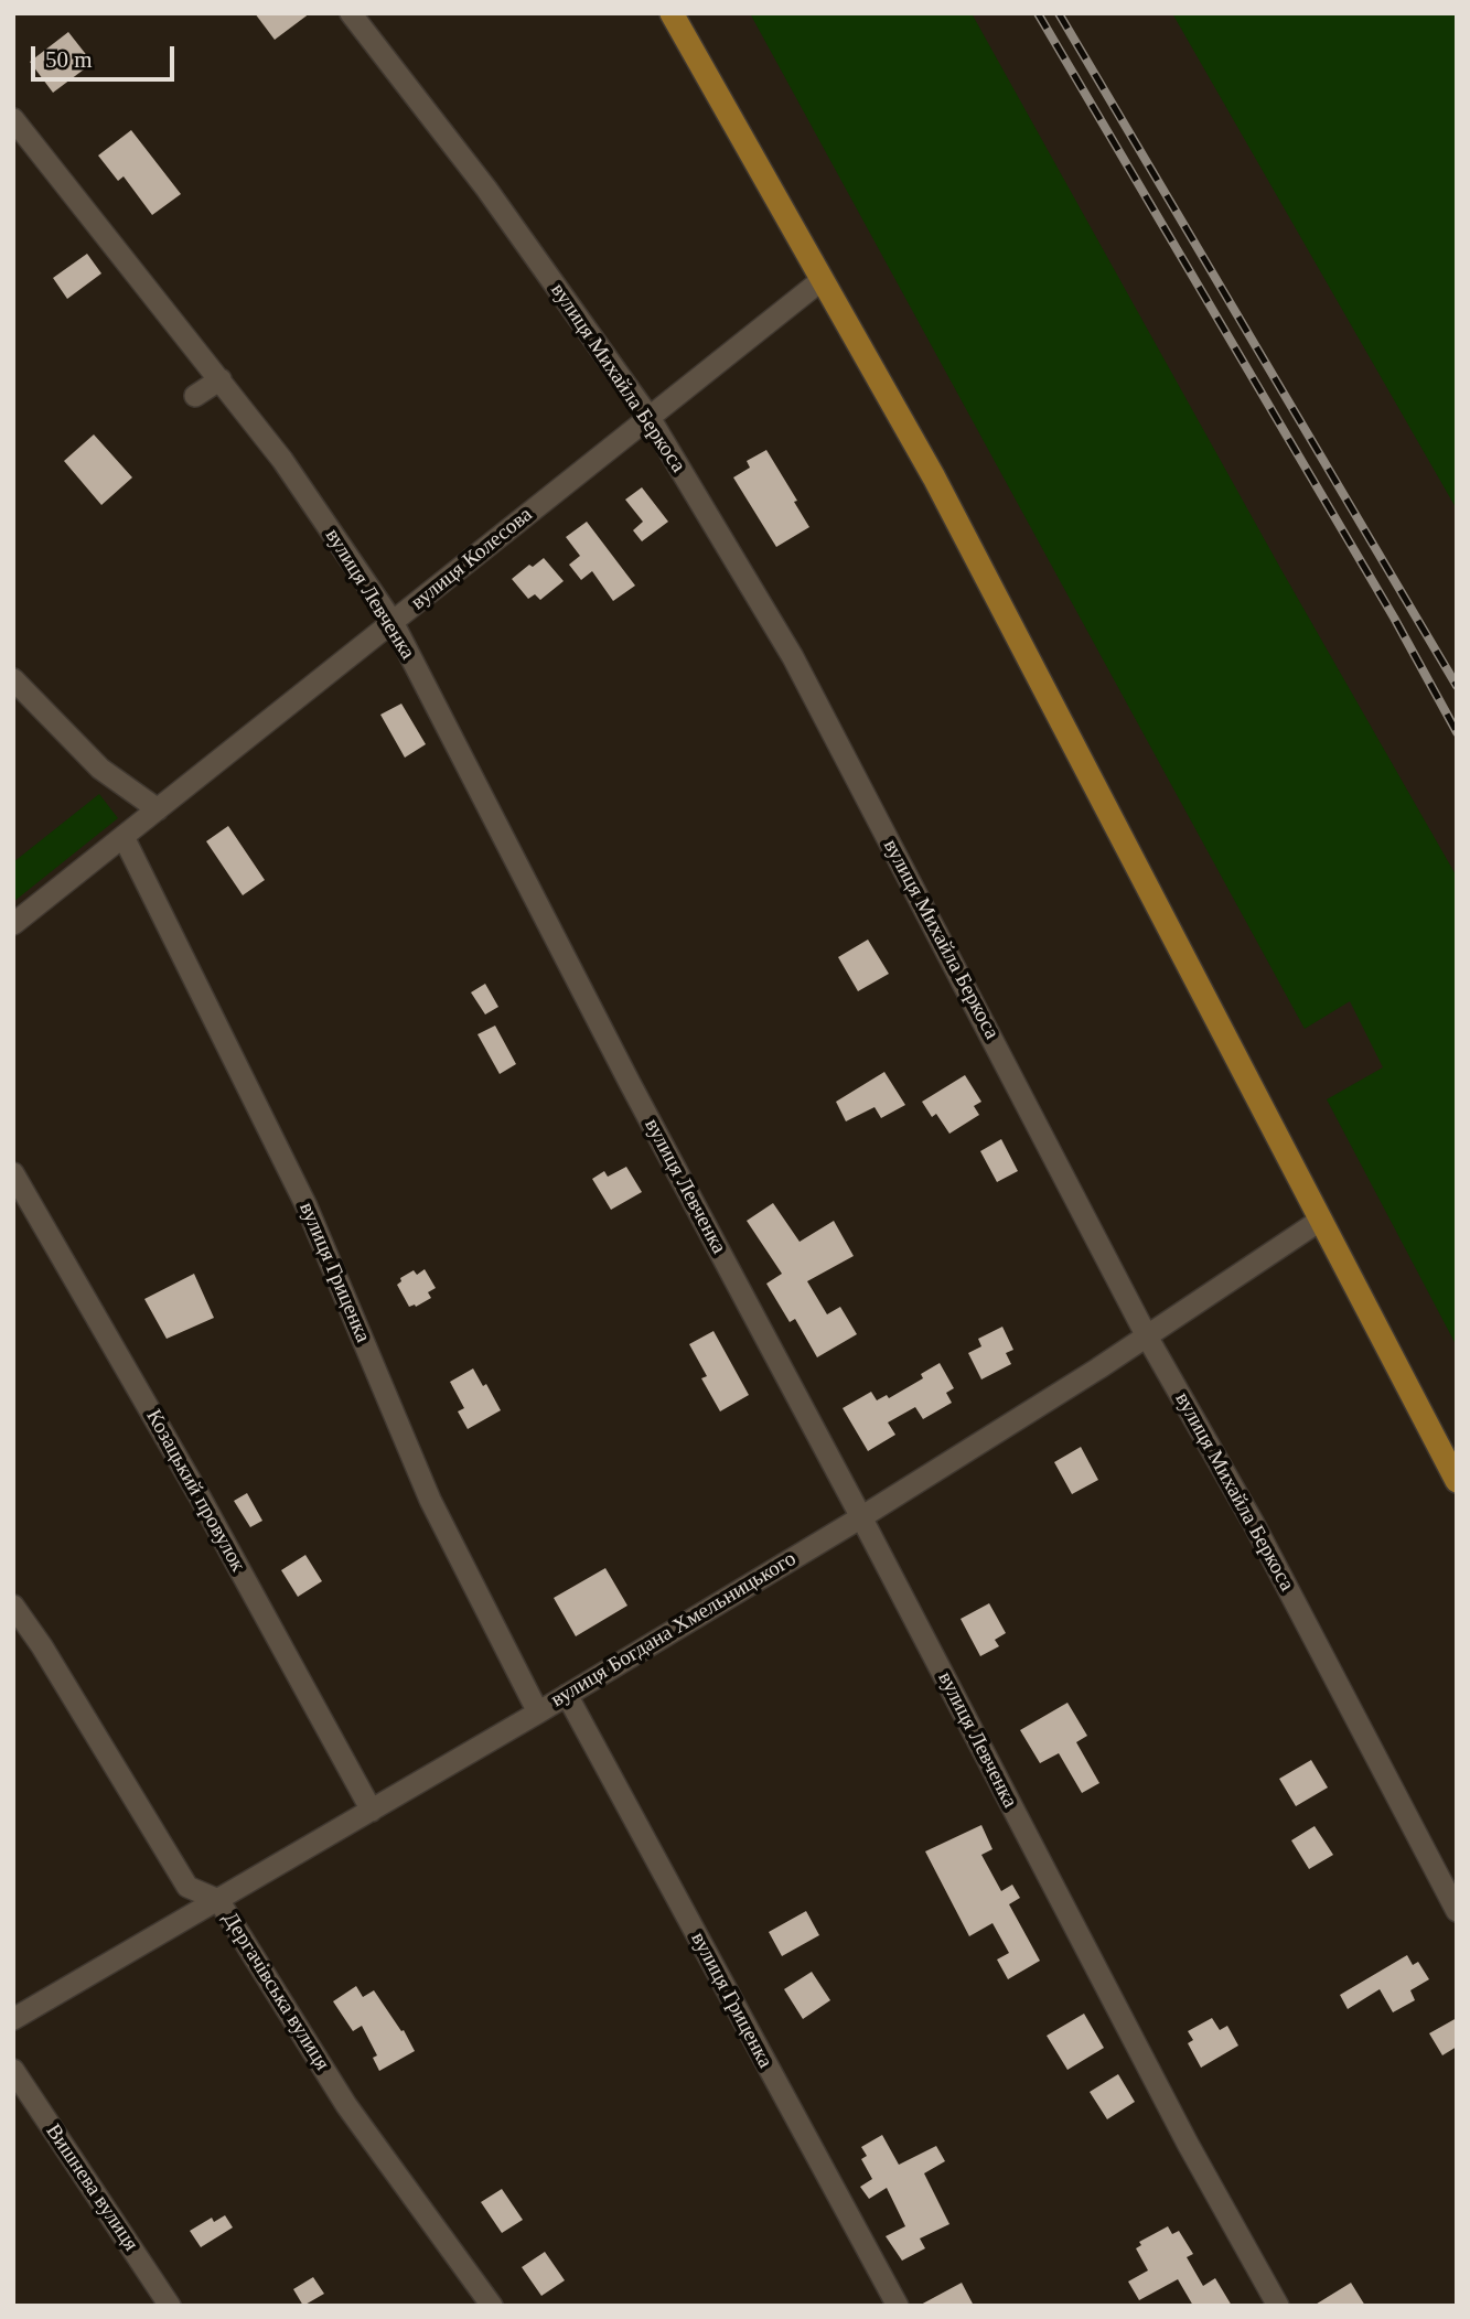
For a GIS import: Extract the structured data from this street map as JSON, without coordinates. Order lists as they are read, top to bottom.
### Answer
{
  "streets": {
    "street": [
      "вулиця Михайла Беркоса",
      "вулиця Колесова",
      "вулиця Левченка",
      "вулиця Гриценка",
      "Козацький провулок",
      "вулиця Богдана Хмельницького",
      "Дергачівська вулиця",
      "Вишнева вулиця"
    ]
  },
  "crossings": [
    ["вулиця Михайла Беркоса", "вулиця Колесова"],
    ["вулиця Михайла Беркоса", "вулиця Богдана Хмельницького"],
    ["вулиця Колесова", "вулиця Левченка"],
    ["вулиця Колесова", "вулиця Гриценка"],
    ["вулиця Левченка", "вулиця Богдана Хмельницького"],
    ["вулиця Гриценка", "вулиця Богдана Хмельницького"],
    ["Козацький провулок", "вулиця Богдана Хмельницького"],
    ["вулиця Богдана Хмельницького", "Дергачівська вулиця"]
  ],
  "scale_bar": "50 m"
}
